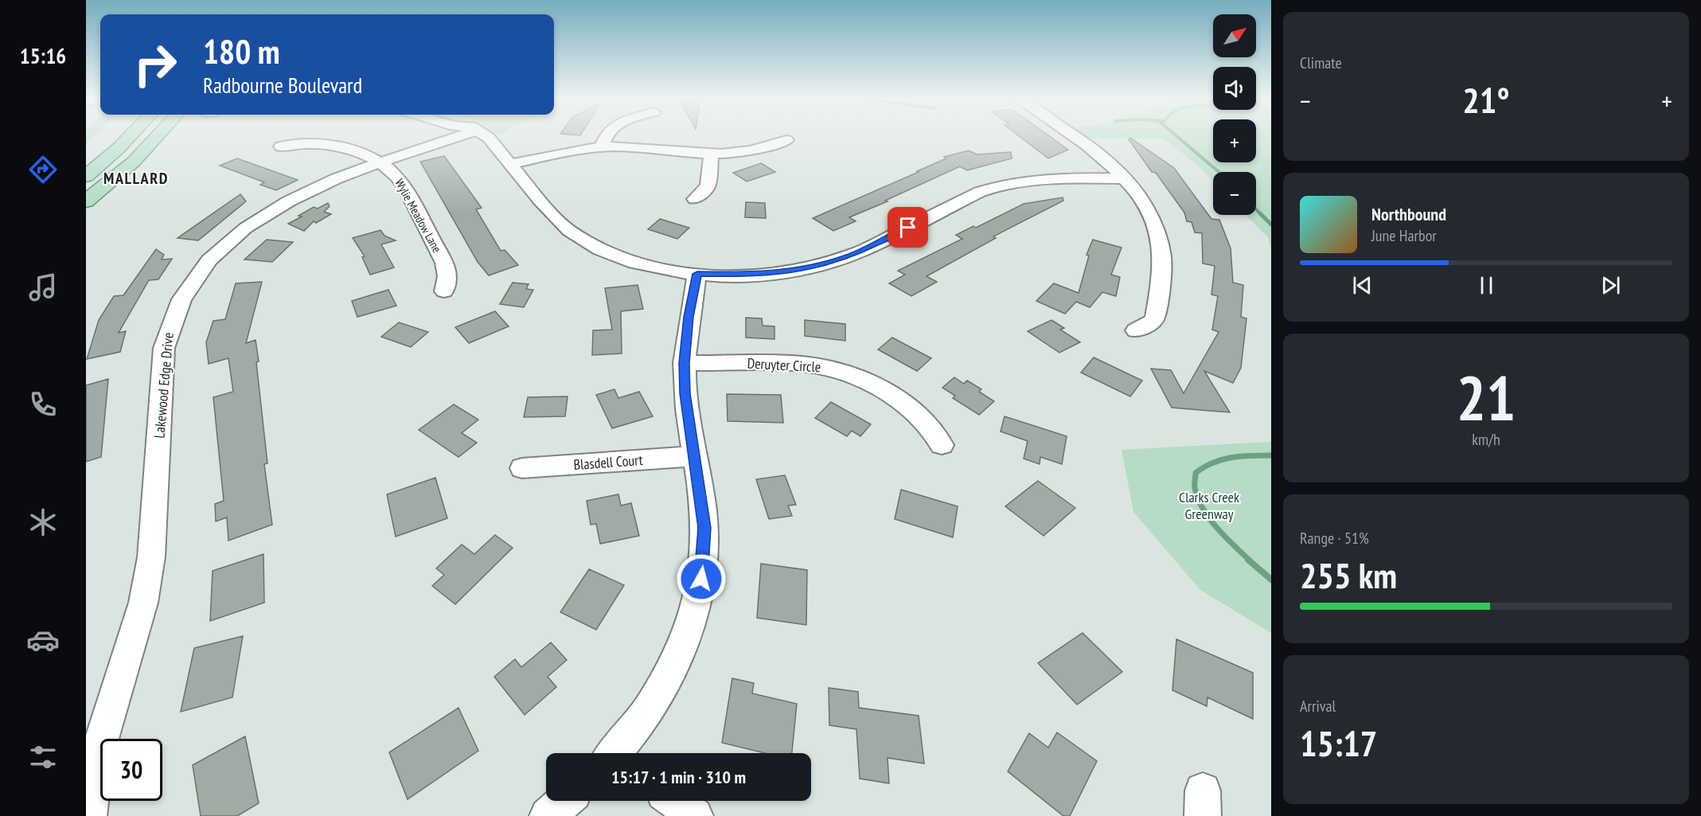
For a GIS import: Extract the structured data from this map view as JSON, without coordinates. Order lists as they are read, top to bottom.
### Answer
{
  "streets": {
    "street": [
      "Wylie Meadow Lane",
      "Deruyter Circle",
      "Lakewood Edge Drive",
      "Blasdell Court"
    ]
  },
  "crossings": [
    ["Wylie Meadow Lane", "Lakewood Edge Drive"]
  ],
  "districts": ["MALLARD"],
  "parks": ["Clarks Creek Greenway"],
  "north": "top right",
  "page": {
    "tabs": "15:16",
    "tile": [
      "Climate",
      ["21", "km/h"],
      ["Range · 51%", "255 km"],
      ["Arrival", "15:17"]
    ],
    "map_buttons": ["+", "−"],
    "turn": ["180 m", "Radbourne Boulevard"],
    "heat": ["−", "21°", "+"],
    "song": ["Northbound", "June Harbor"],
    "limit": "30",
    "trip": "15:17 · 1 min · 310 m"
  }
}
